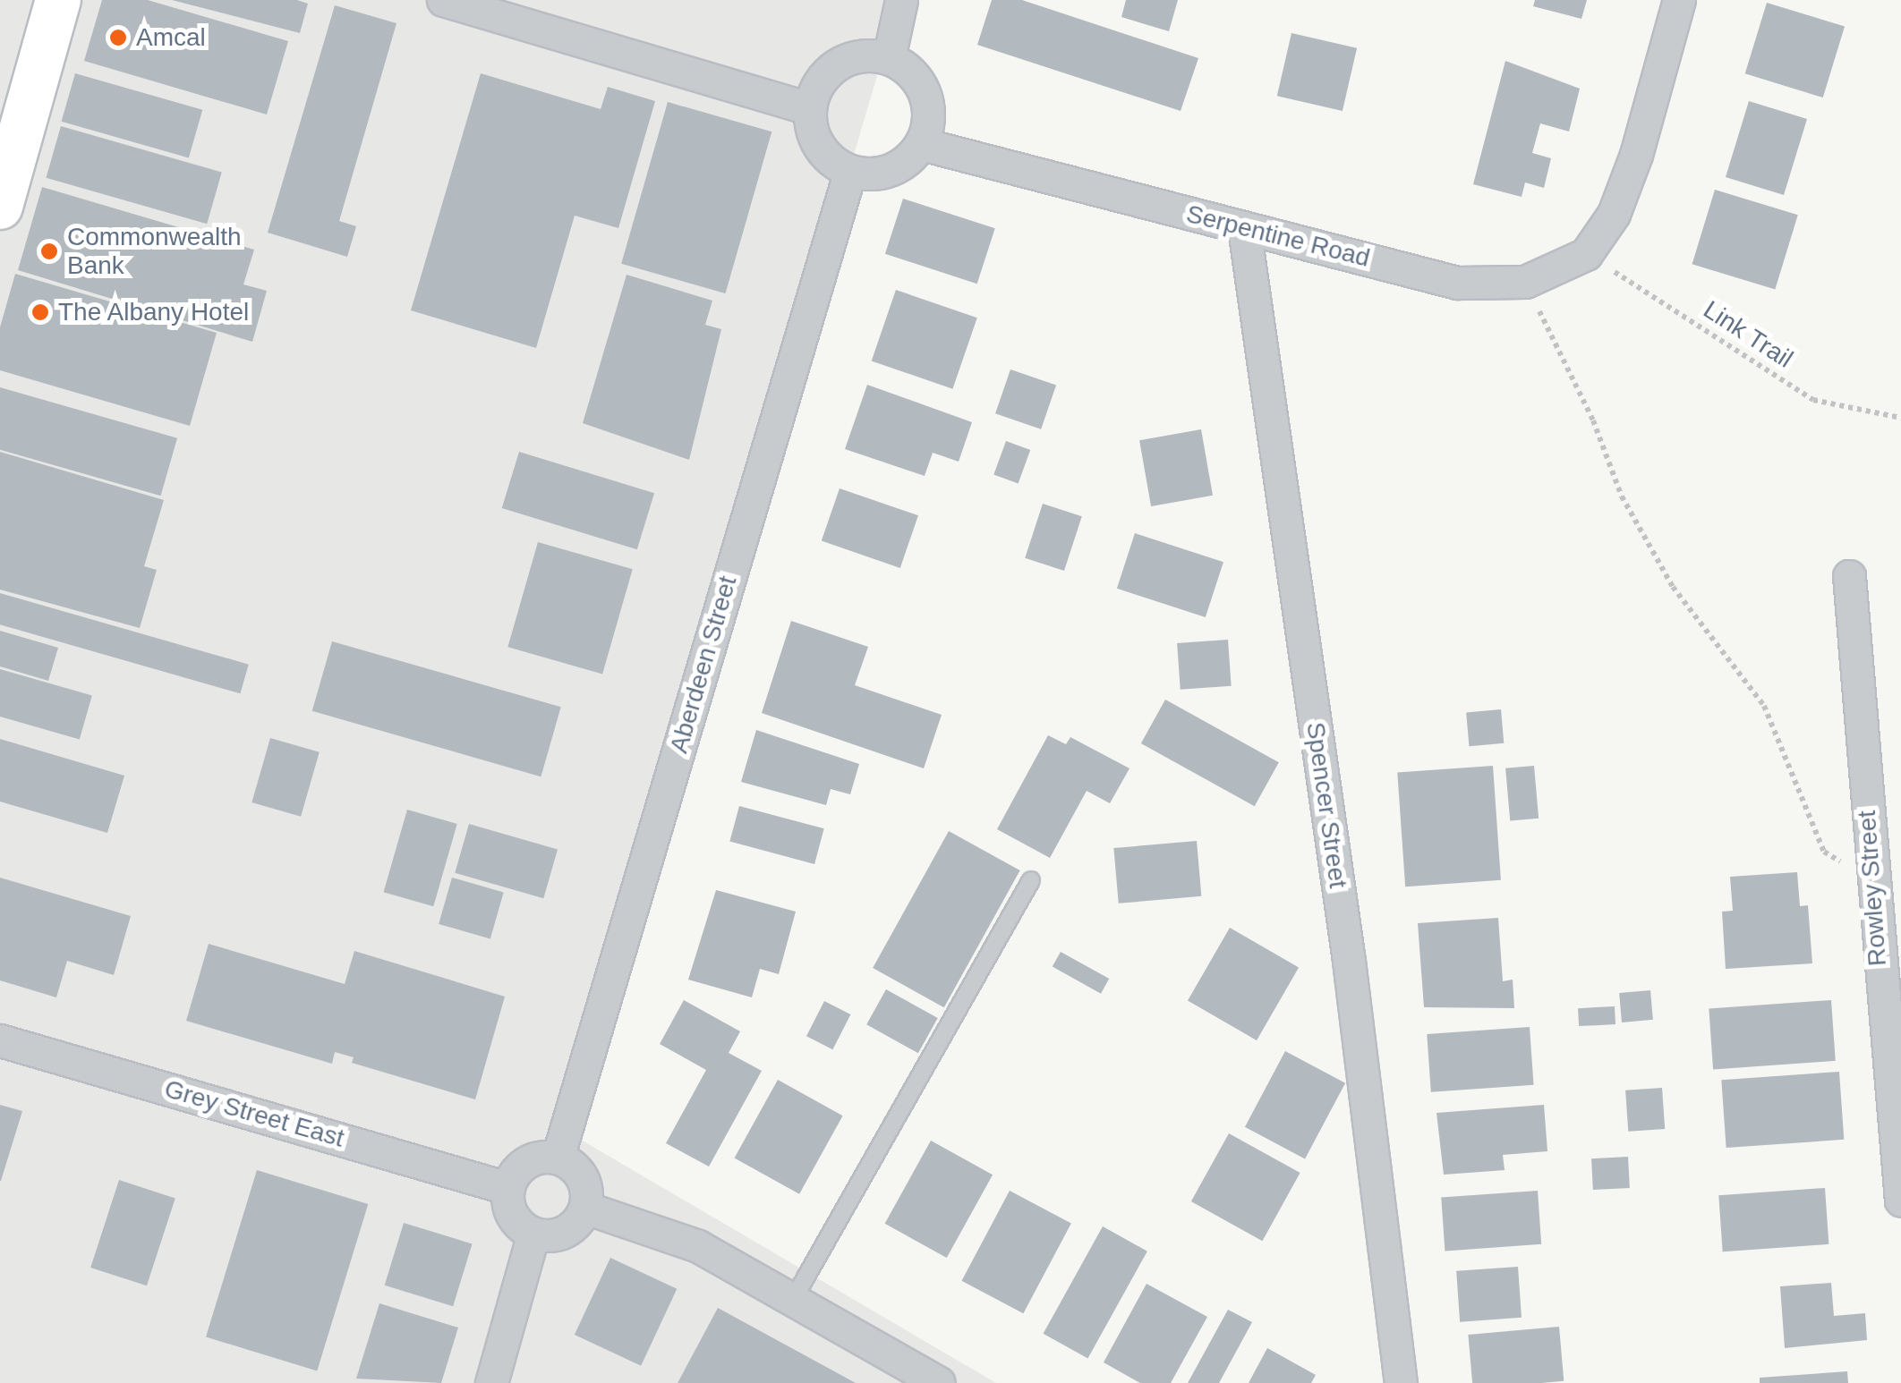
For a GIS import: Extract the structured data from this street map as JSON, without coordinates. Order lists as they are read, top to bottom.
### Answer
{
  "streets": {
    "street": [
      "Serpentine Road",
      "Aberdeen Street",
      "Spencer Street",
      "Rowley Street",
      "Grey Street East"
    ],
    "path": ["Link Trail"]
  },
  "crossings": [
    ["Serpentine Road", "Link Trail"],
    ["Serpentine Road", "Aberdeen Street"],
    ["Serpentine Road", "Spencer Street"],
    ["Aberdeen Street", "Grey Street East"]
  ],
  "places": ["Amcal", "Commonwealth Bank", "The Albany Hotel"]
}
